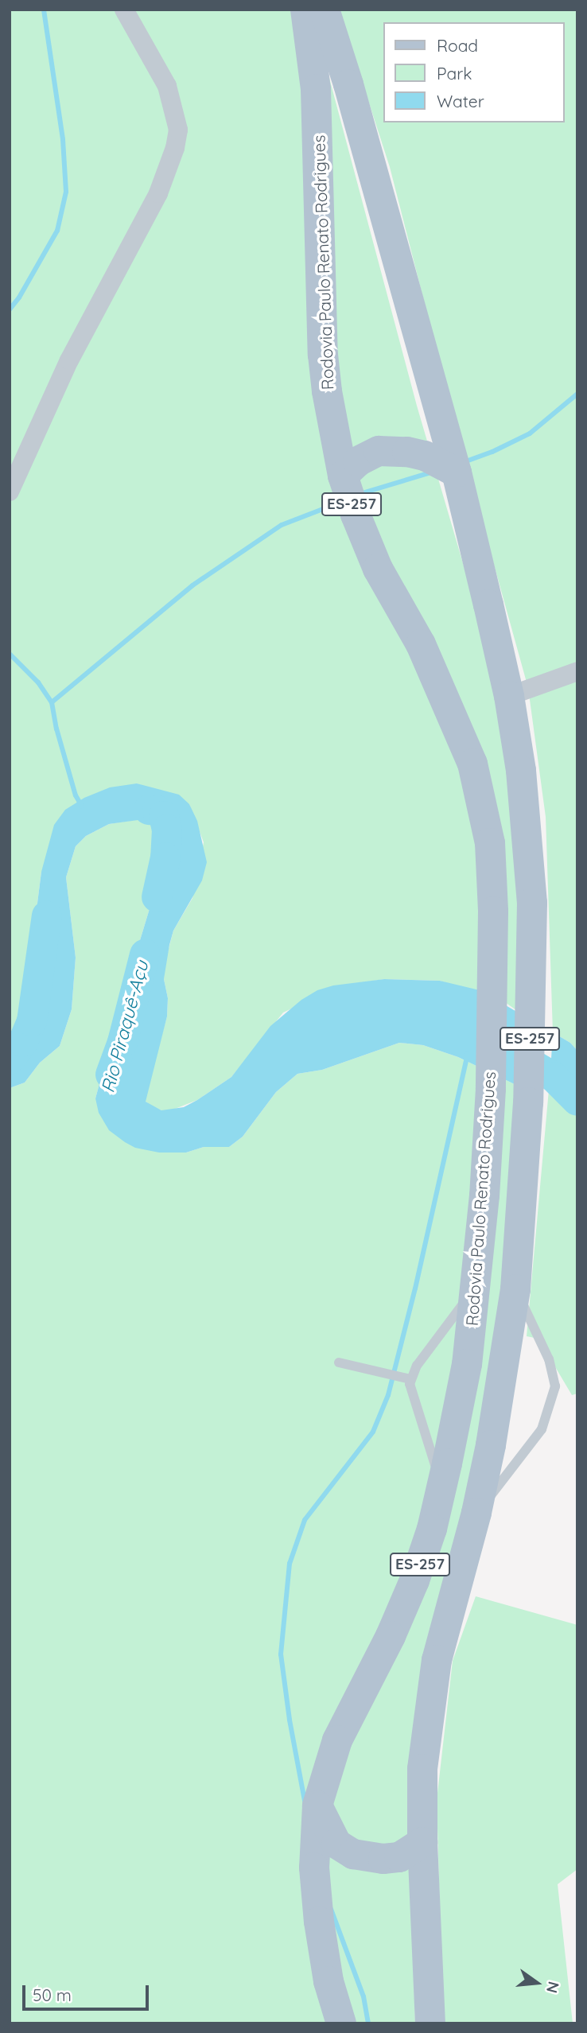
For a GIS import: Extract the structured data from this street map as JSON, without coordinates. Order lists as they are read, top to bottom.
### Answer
{
  "streets": {
    "main road": ["Rodovia Paulo Renato Rodrigues", "ES-257"]
  },
  "water": ["Rio Piraquê-Açu"],
  "legend": ["Road", "Park", "Water"],
  "scale_bar": "50 m",
  "north": "right"
}
